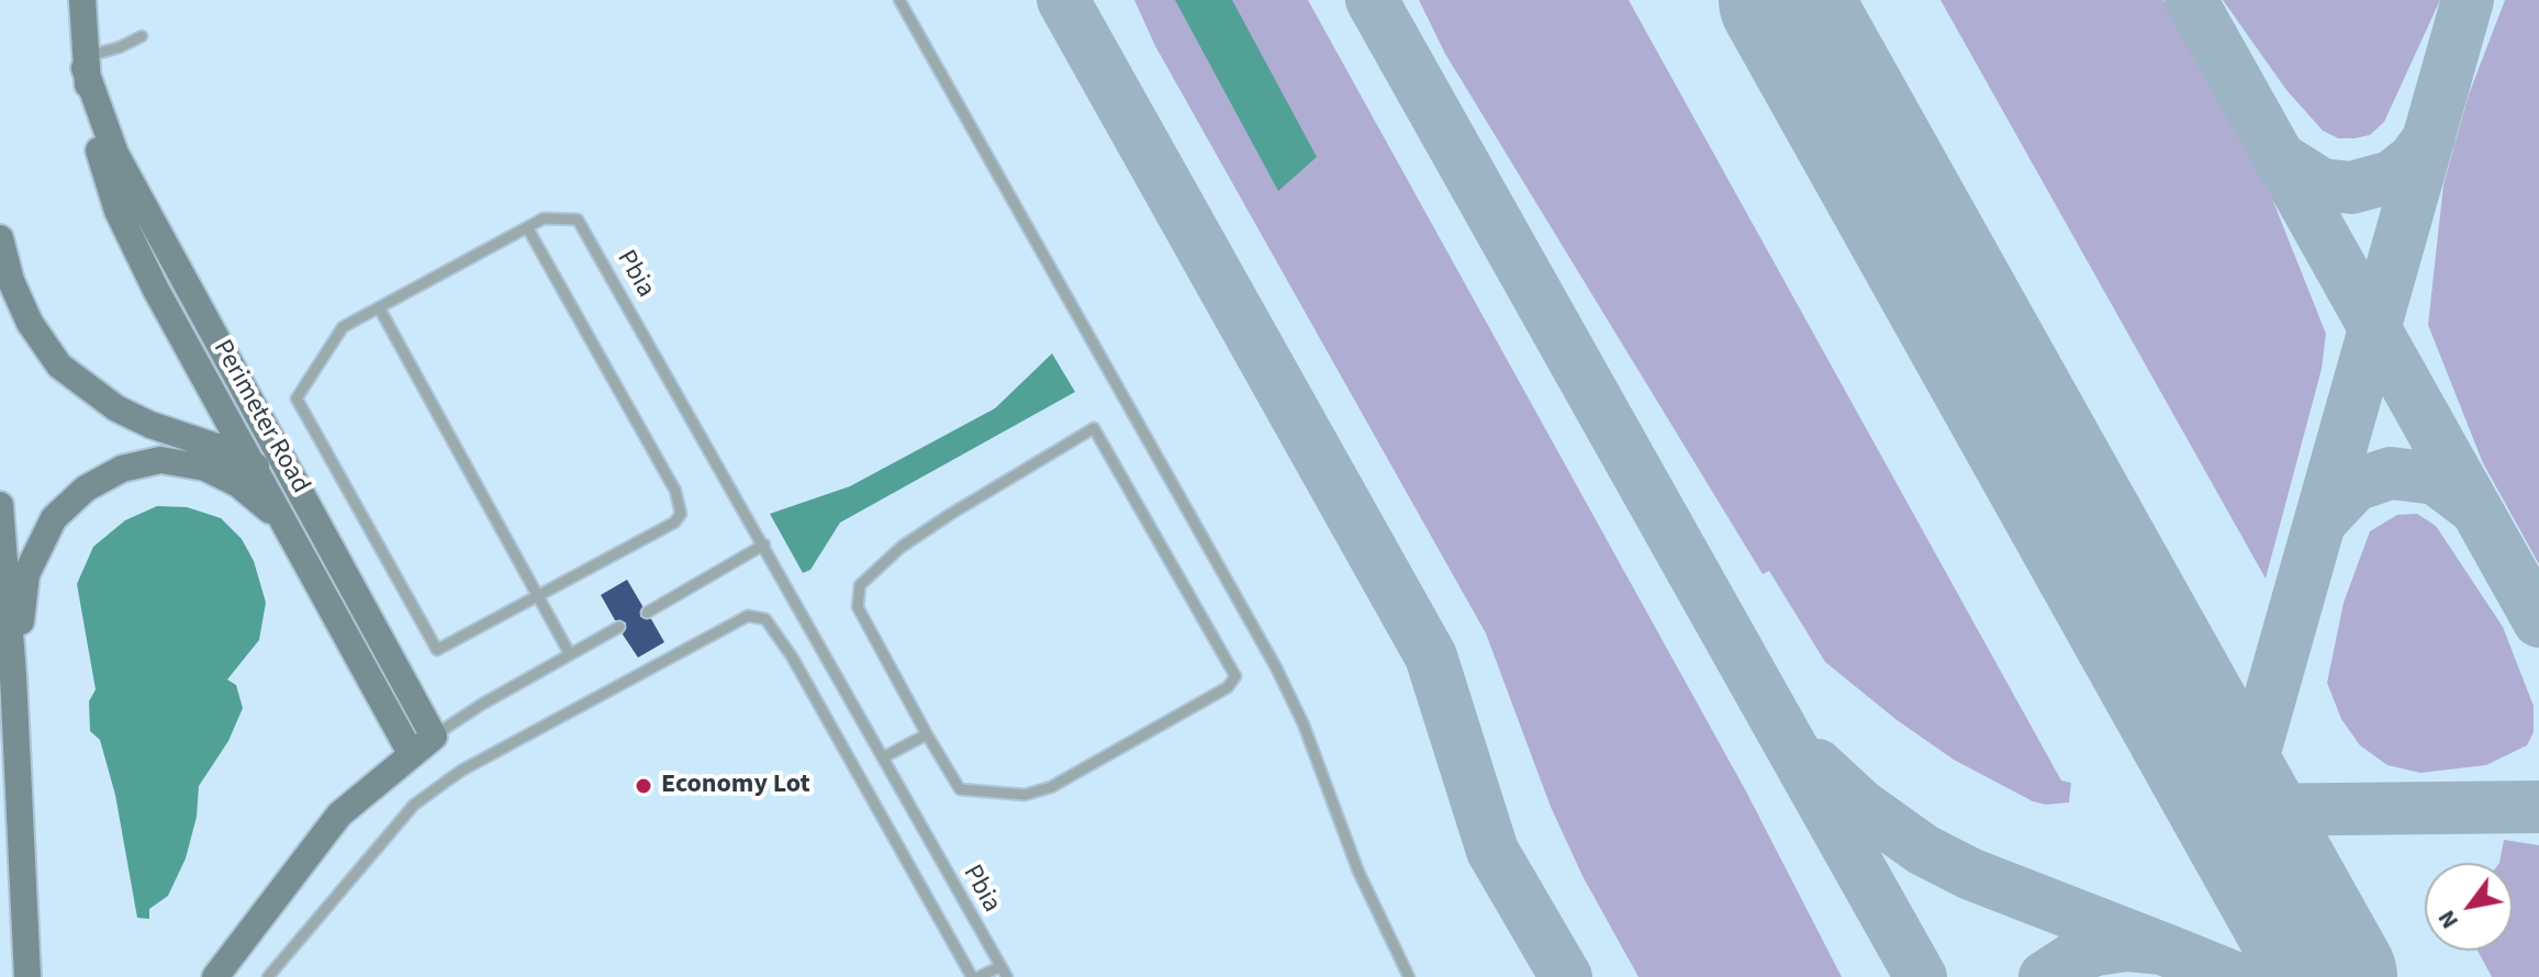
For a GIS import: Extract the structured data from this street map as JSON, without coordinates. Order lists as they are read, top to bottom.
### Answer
{
  "streets": {
    "street": ["Perimeter Road"],
    "lane": ["Pbia"]
  },
  "places": ["Economy Lot"],
  "north": "bottom left"
}
